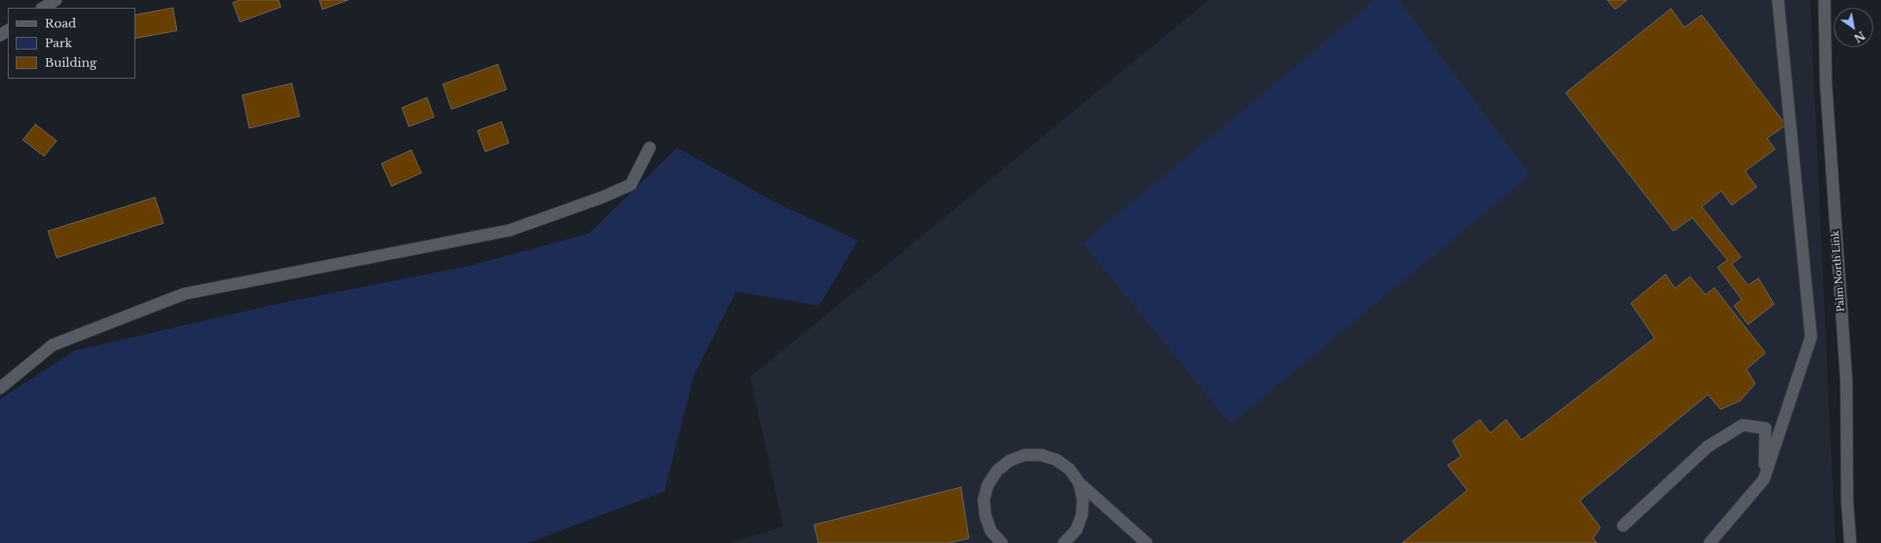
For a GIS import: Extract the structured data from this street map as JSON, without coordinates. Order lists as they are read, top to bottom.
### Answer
{
  "streets": {
    "street": ["Palm North Link"]
  },
  "legend": ["Road", "Park", "Building"],
  "north": "bottom right"
}
